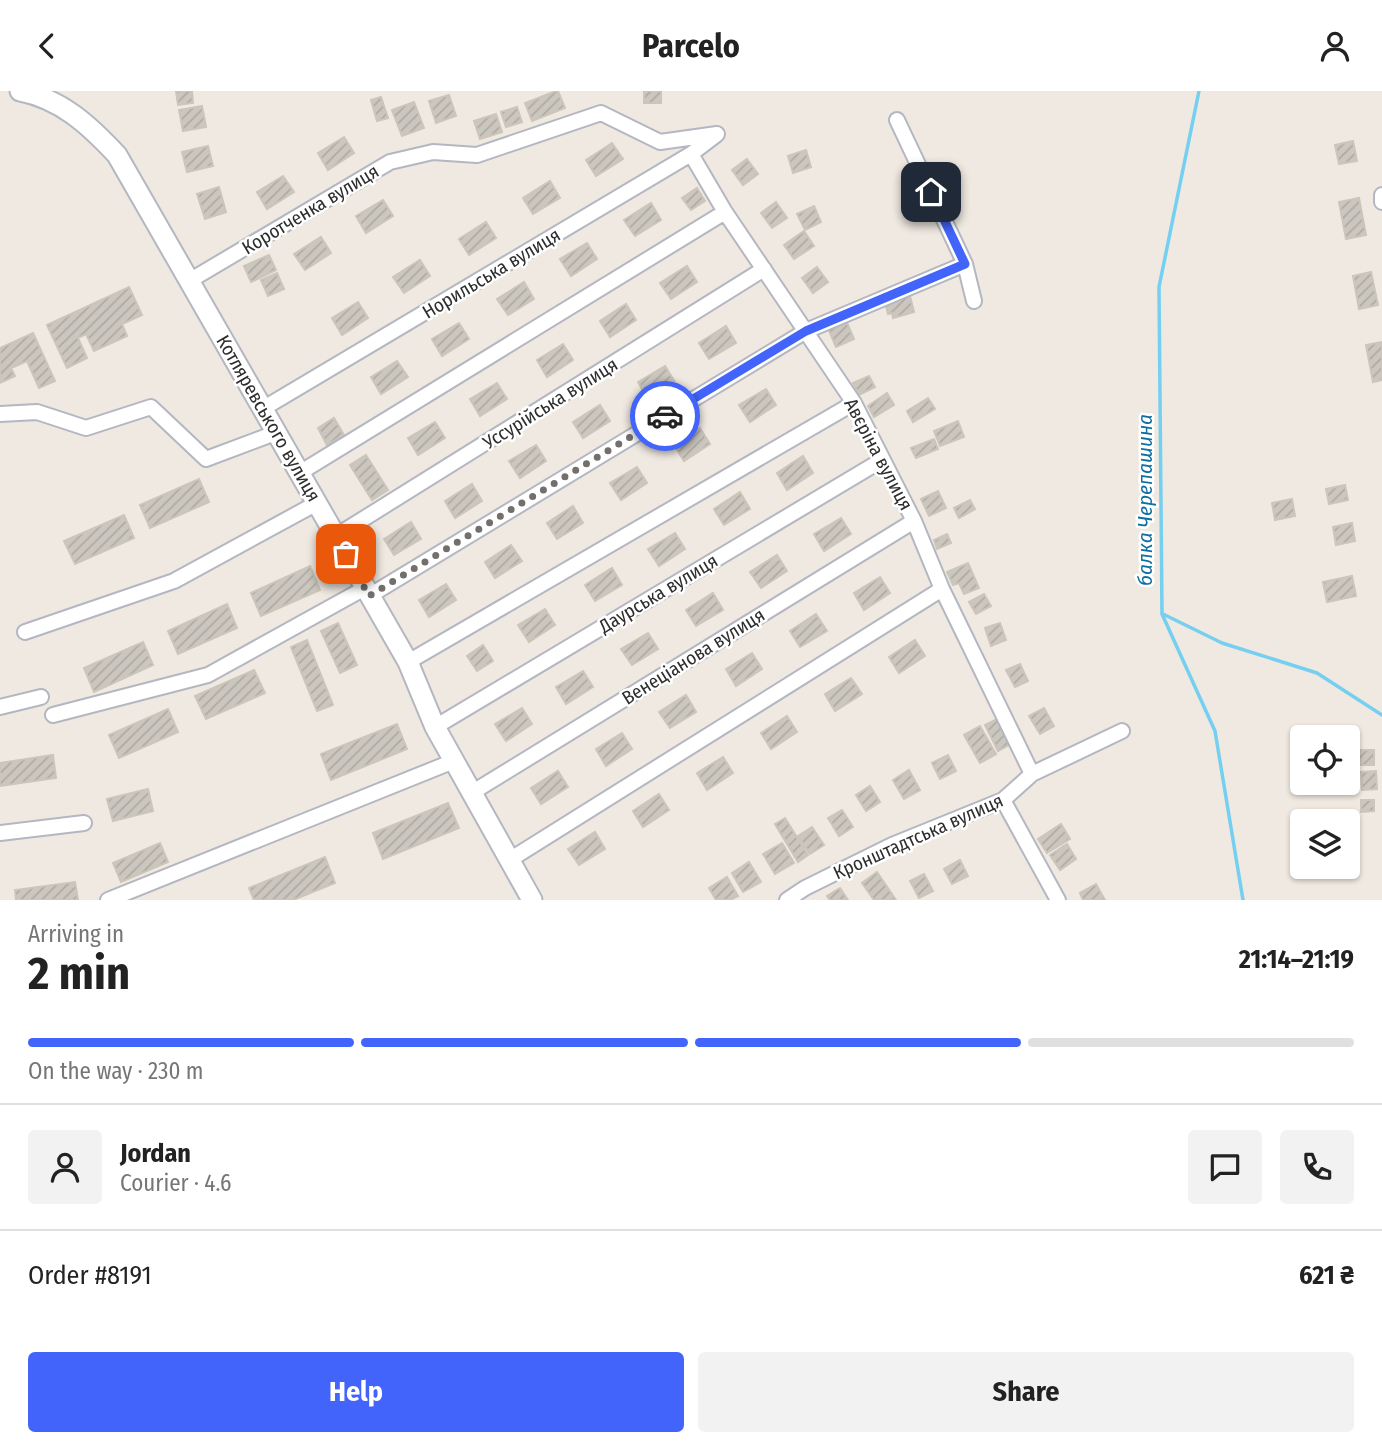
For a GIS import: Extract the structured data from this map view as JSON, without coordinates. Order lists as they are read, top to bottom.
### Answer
{
  "streets": {
    "street": [
      "Коротченка вулиця",
      "Норильська вулиця",
      "Уссурійська вулиця",
      "Котляревського вулиця",
      "Авєріна вулиця",
      "Даурська вулиця",
      "Венеціанова вулиця",
      "Кронштадтська вулиця"
    ]
  },
  "crossings": [
    ["Коротченка вулиця", "Норильська вулиця"],
    ["Коротченка вулиця", "Котляревського вулиця"],
    ["Норильська вулиця", "Котляревського вулиця"],
    ["Норильська вулиця", "Авєріна вулиця"],
    ["Уссурійська вулиця", "Котляревського вулиця"],
    ["Уссурійська вулиця", "Авєріна вулиця"],
    ["Котляревського вулиця", "Даурська вулиця"],
    ["Котляревського вулиця", "Венеціанова вулиця"],
    ["Авєріна вулиця", "Даурська вулиця"],
    ["Авєріна вулиця", "Венеціанова вулиця"],
    ["Авєріна вулиця", "Кронштадтська вулиця"]
  ],
  "water": ["балка Черепашина"],
  "page": {
    "header": "Parcelo",
    "heading": ["2 min", "Arriving in", "21:14–21:19"],
    "panel": [
      "Jordan",
      "Courier · 4.6",
      "Order #8191",
      "621 ₴"
    ],
    "bar": "On the way · 230 m",
    "buttons": ["Help", "Share"]
  }
}
